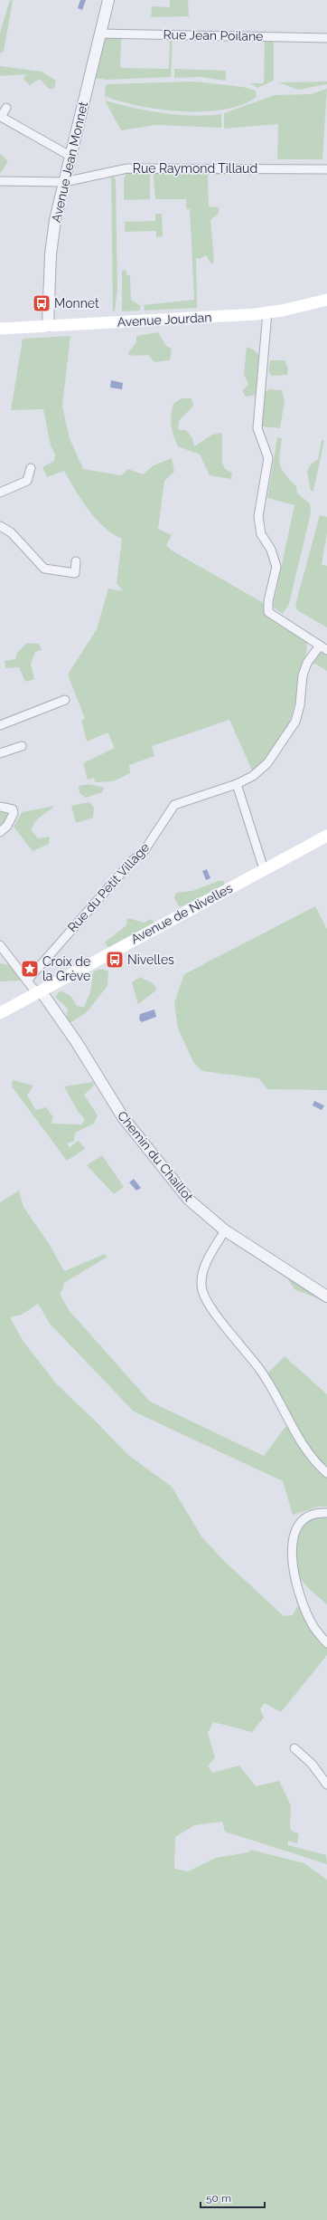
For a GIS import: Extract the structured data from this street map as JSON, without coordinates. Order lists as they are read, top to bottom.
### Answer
{
  "streets": {
    "main road": ["Avenue Jourdan", "Avenue de Nivelles"],
    "street": [
      "Rue Jean Poilane",
      "Avenue Jean Monnet",
      "Rue Raymond Tillaud",
      "Rue du Petit Village",
      "Chemin du Chaillot"
    ]
  },
  "crossings": [
    ["Rue Jean Poilane", "Avenue Jean Monnet"],
    ["Avenue Jean Monnet", "Rue Raymond Tillaud"],
    ["Avenue Jean Monnet", "Avenue Jourdan"],
    ["Avenue de Nivelles", "Chemin du Chaillot"]
  ],
  "places": {
    "bus stop": ["Monnet", "Nivelles"],
    "place": ["Croix de la Grève"]
  },
  "scale_bar": "50 m"
}
